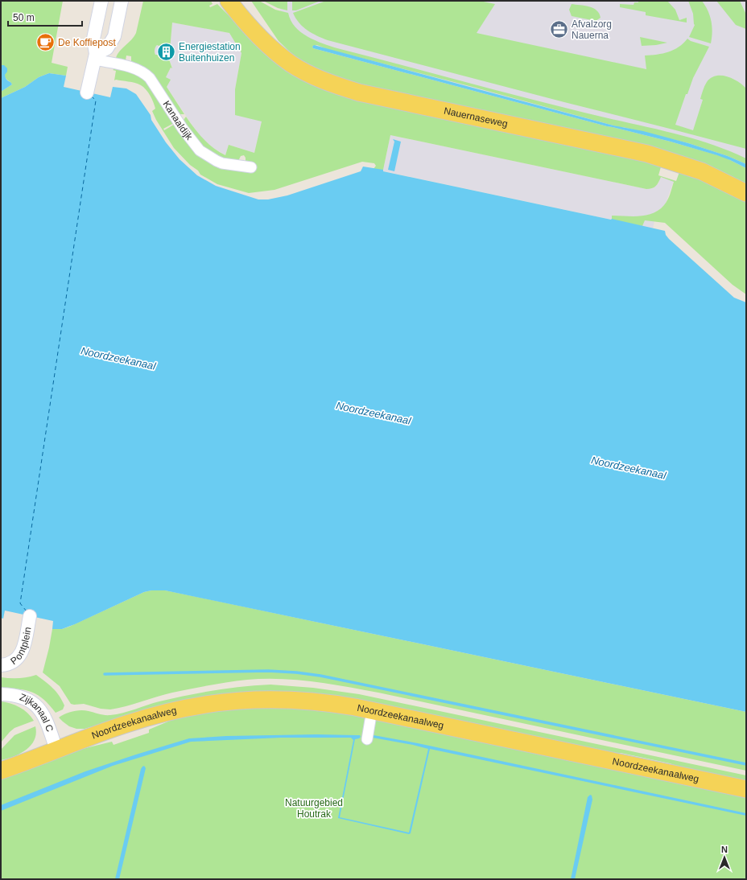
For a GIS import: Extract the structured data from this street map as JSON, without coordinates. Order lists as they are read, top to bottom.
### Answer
{
  "streets": {
    "main road": ["Nauernaseweg", "Noordzeekanaalweg"],
    "street": ["Kanaaldijk", "Pontplein", "Zijkanaal C"]
  },
  "crossings": [
    ["Zijkanaal C", "Noordzeekanaalweg"]
  ],
  "water": ["Noordzeekanaal"],
  "parks": ["Natuurgebied Houtrak"],
  "places": {
    "office": ["Afvalzorg Nauerna"],
    "cafe": ["De Koffiepost"],
    "building": ["Energiestation Buitenhuizen"]
  },
  "scale_bar": "50 m",
  "north": "top"
}
